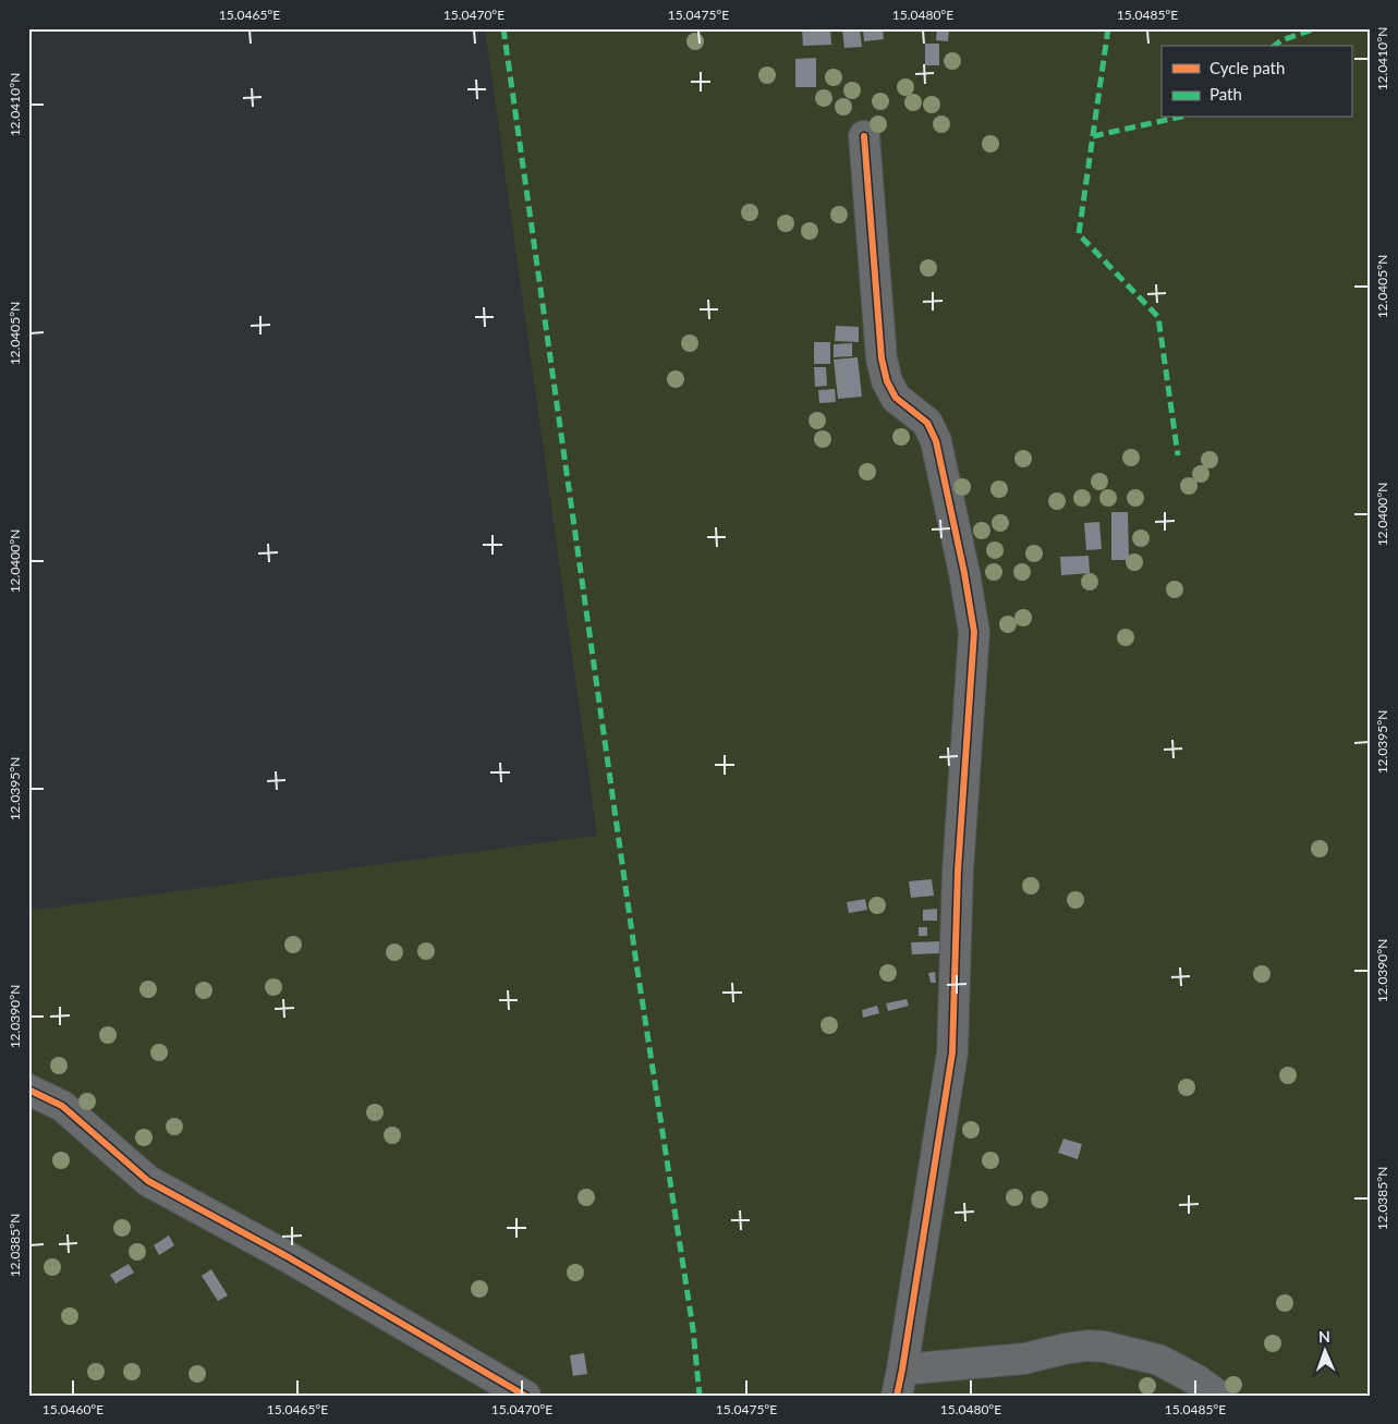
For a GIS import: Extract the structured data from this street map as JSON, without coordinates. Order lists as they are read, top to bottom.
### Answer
{
  "legend": ["Cycle path", "Path"],
  "north": "top",
  "coordinates": [
    "15.0465°E",
    "15.0470°E",
    "15.0475°E",
    "15.0480°E",
    "15.0485°E",
    "12.0410°N",
    "12.0405°N",
    "12.0400°N",
    "12.0395°N",
    "12.0390°N",
    "12.0385°N",
    "15.0460°E"
  ]
}
